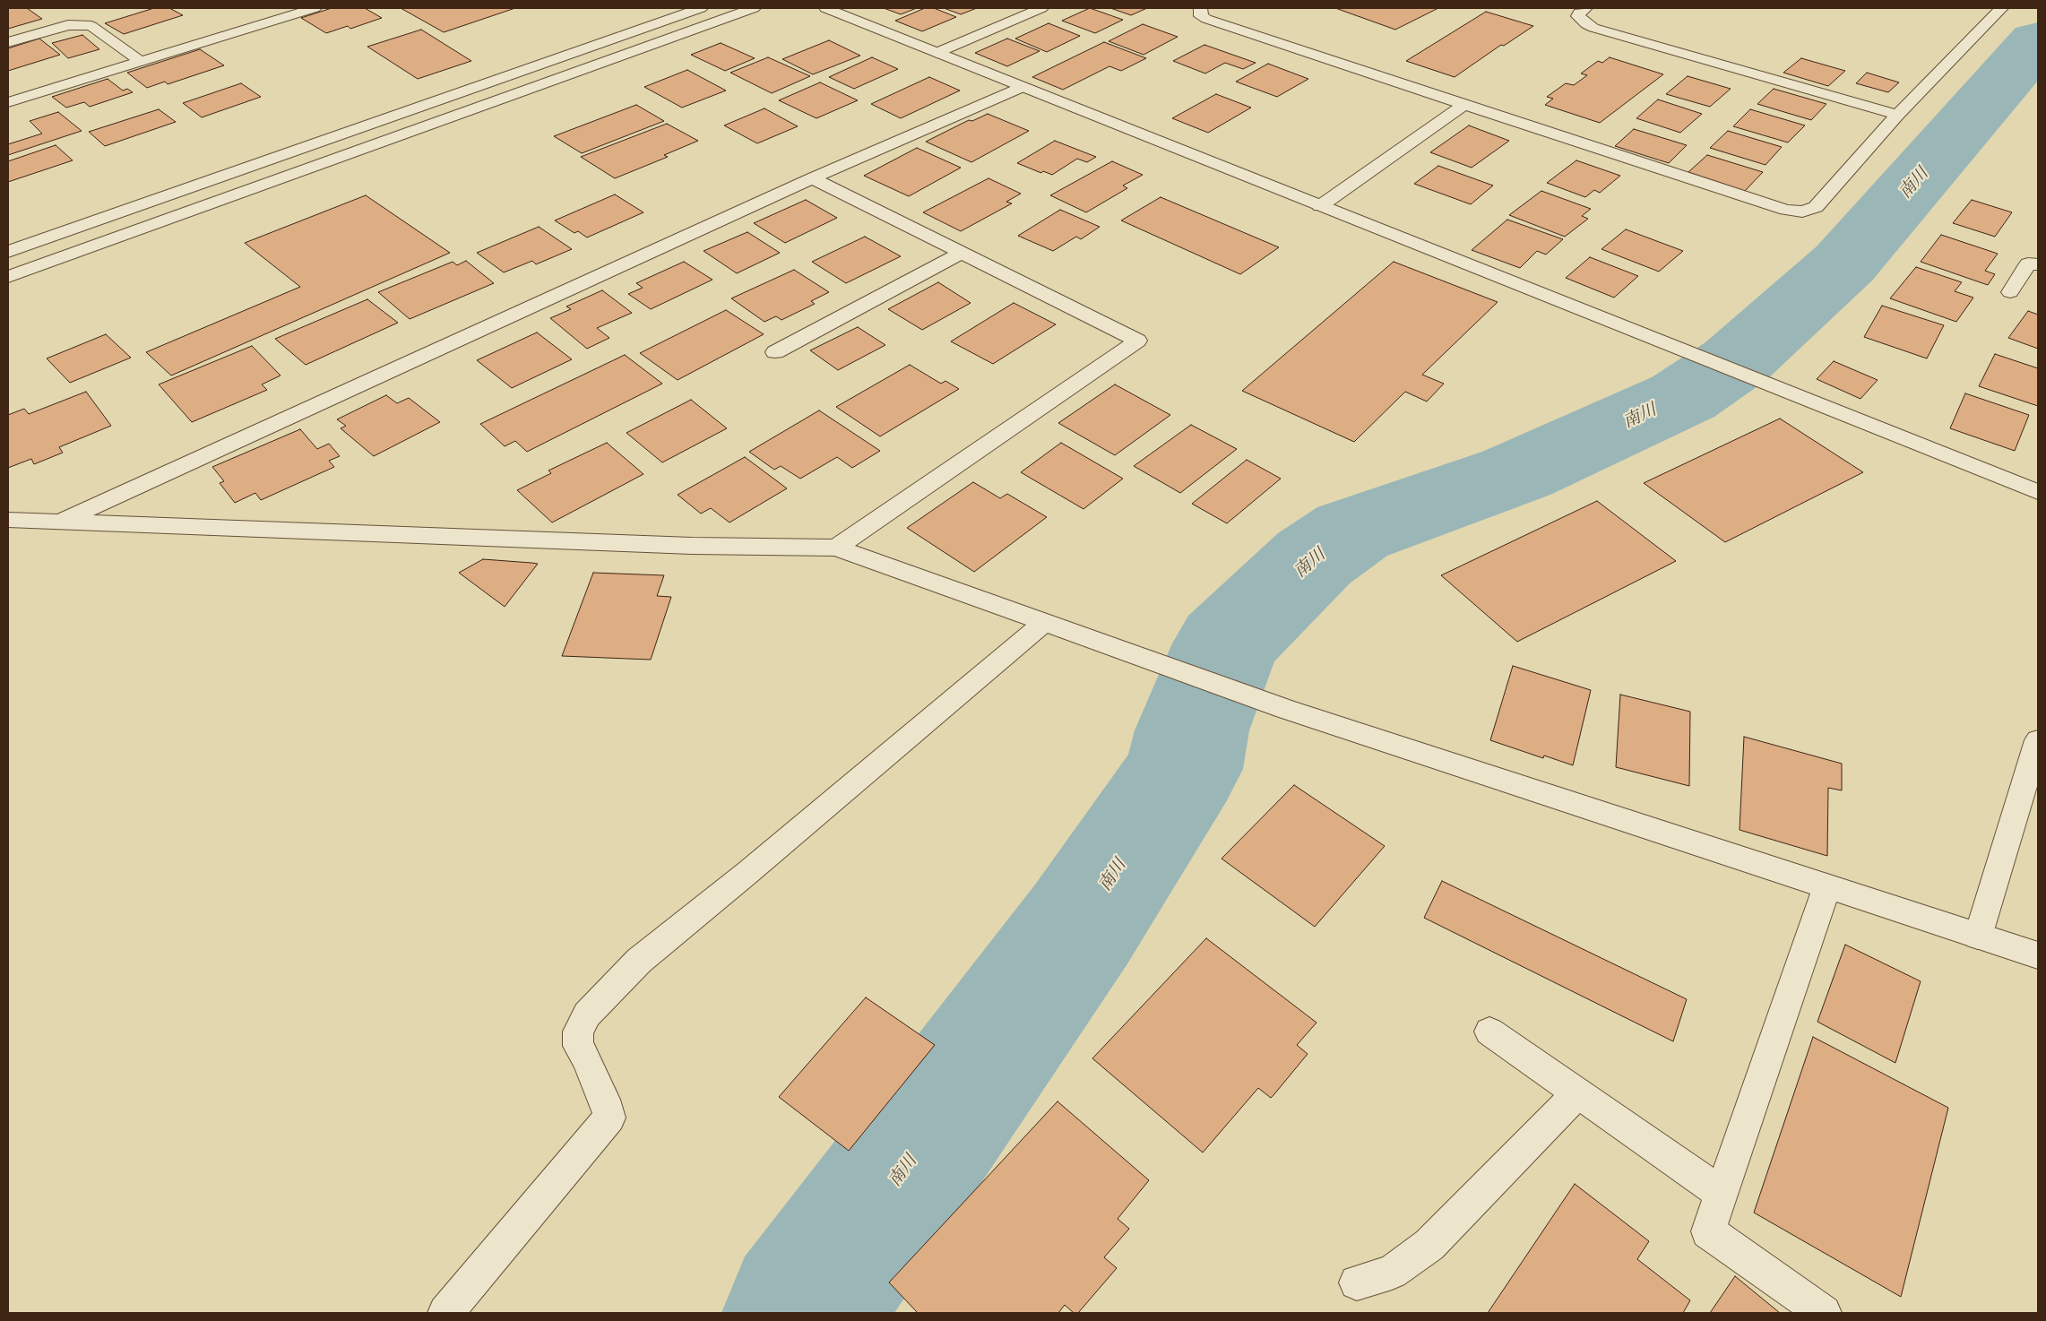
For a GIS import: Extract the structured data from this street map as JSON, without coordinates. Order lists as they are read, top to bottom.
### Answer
{
  "water": ["南川"]
}
